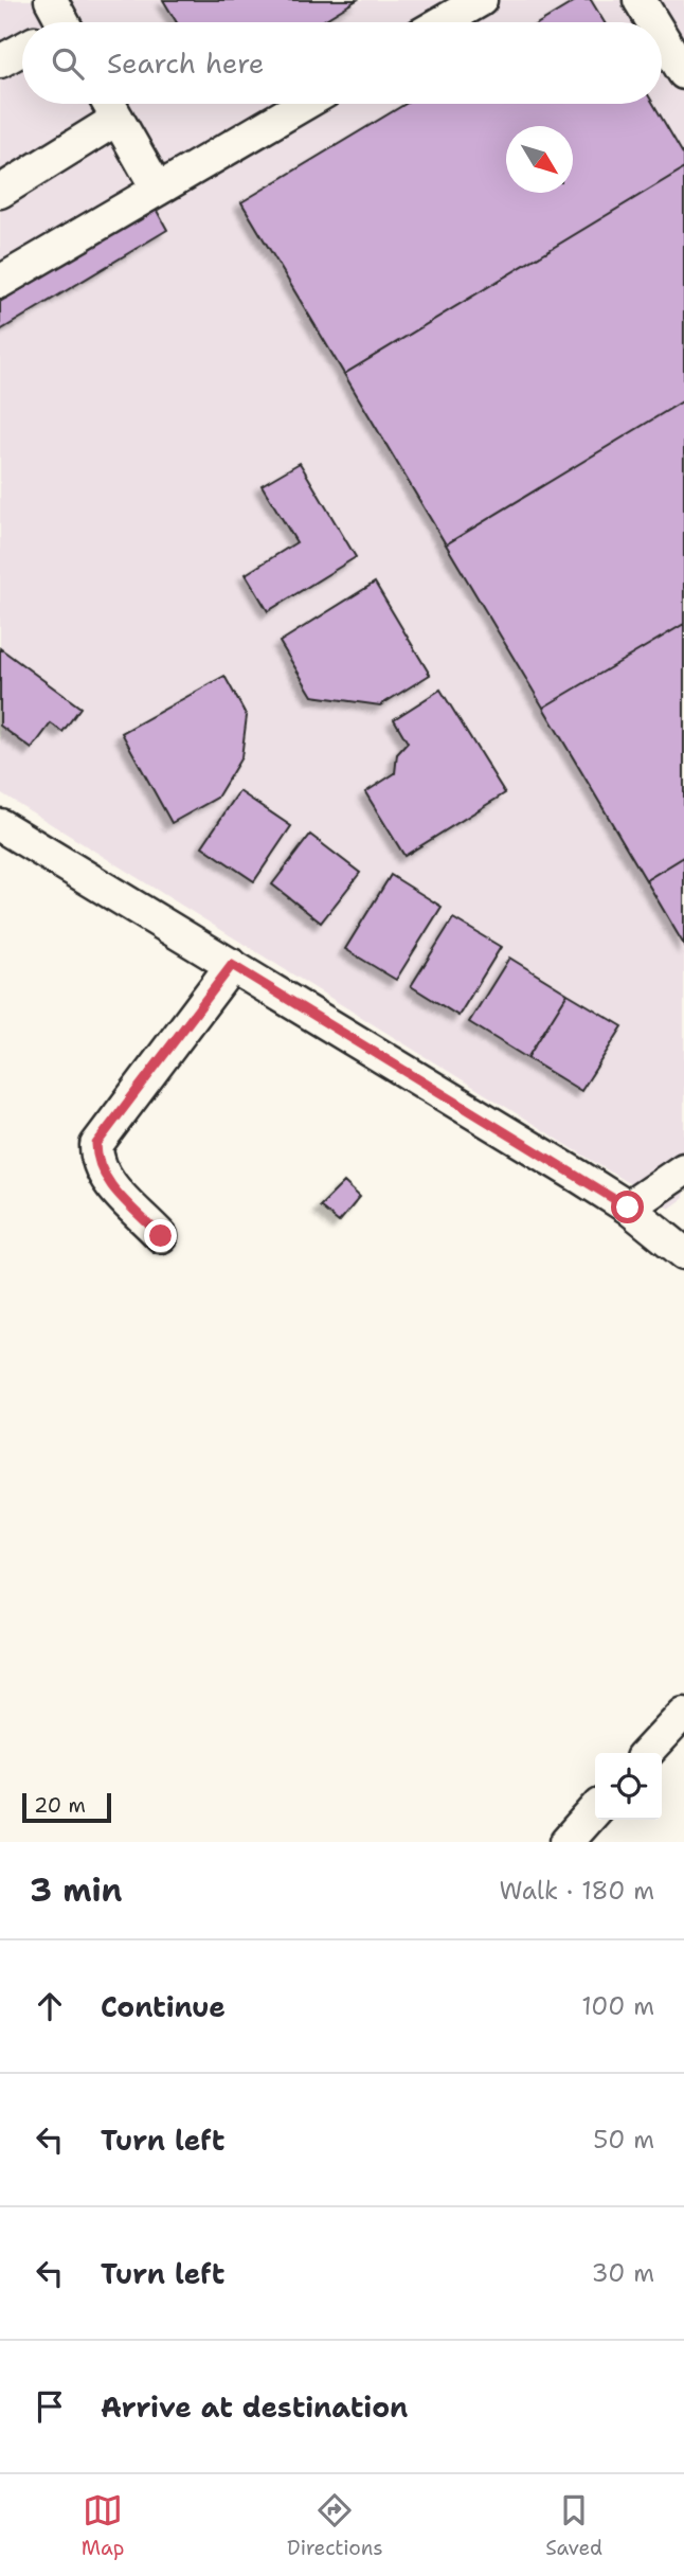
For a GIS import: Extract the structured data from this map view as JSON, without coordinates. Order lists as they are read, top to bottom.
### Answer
{
  "scale_bar": "20 m",
  "north": "bottom right",
  "page": {
    "search": "Search here",
    "scale": "20 m",
    "heading": ["3 min", "Walk · 180 m"],
    "list": [
      ["Continue", "100 m"],
      ["Turn left", "50 m"],
      ["Turn left", "30 m"],
      "Arrive at destination"
    ],
    "nav": ["Map", "Directions", "Saved"]
  }
}
